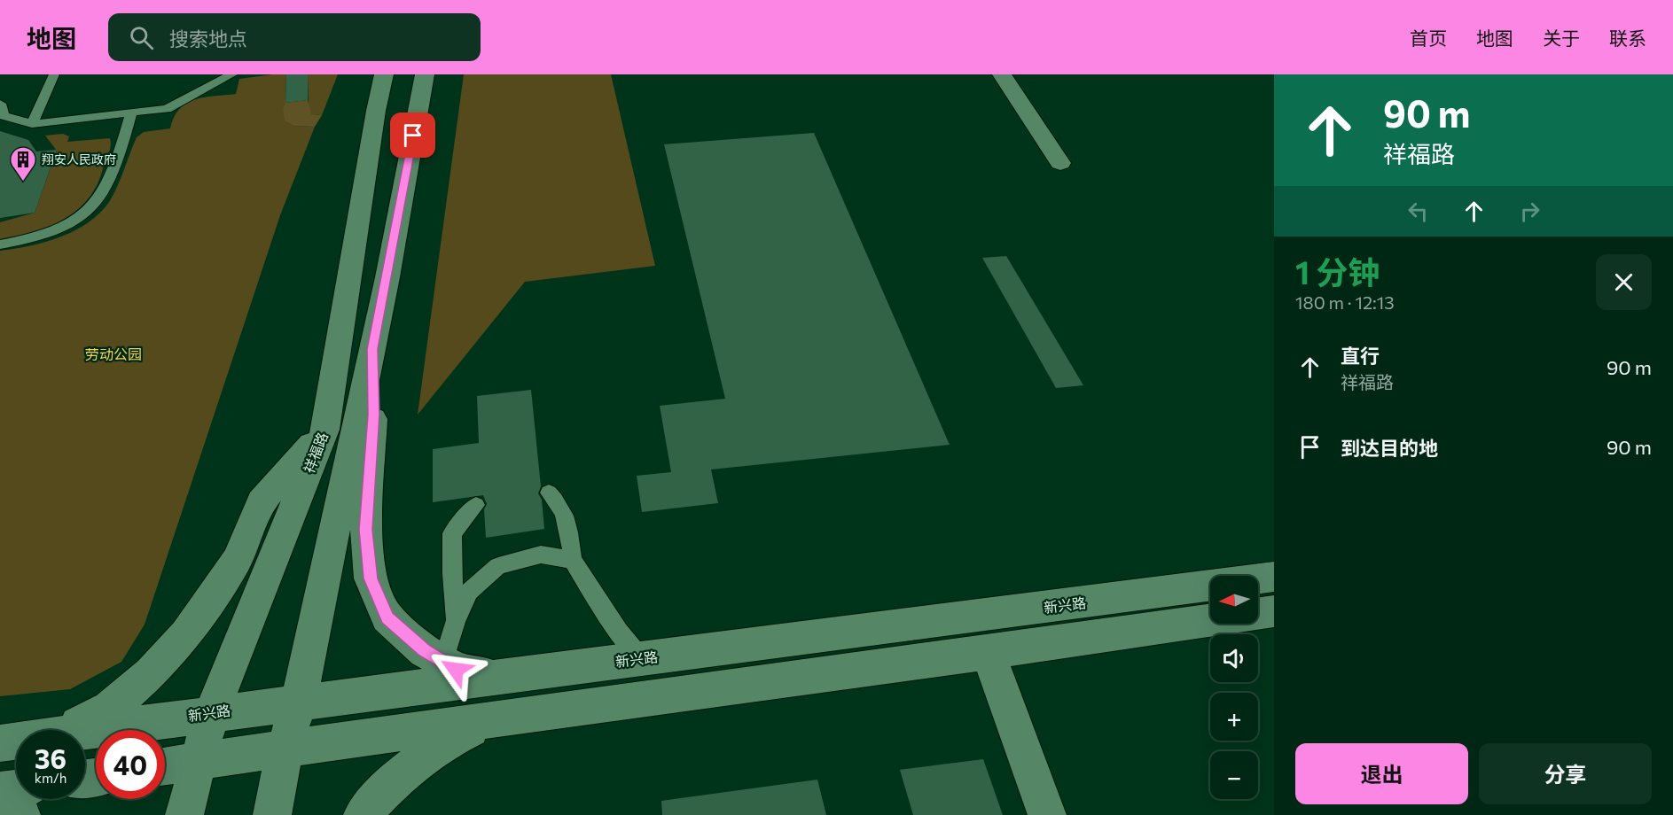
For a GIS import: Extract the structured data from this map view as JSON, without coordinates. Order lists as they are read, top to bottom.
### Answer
{
  "streets": {
    "street": ["祥福路", "新兴路"]
  },
  "crossings": [
    ["祥福路", "新兴路"]
  ],
  "parks": ["劳动公园"],
  "places": {
    "building": ["翔安人民政府"]
  },
  "north": "left",
  "page": {
    "header": "地图",
    "search": "搜索地点",
    "nav": [
      "首页",
      "地图",
      "关于",
      "联系"
    ],
    "turn": ["90 m", "祥福路"],
    "heading": ["1 分钟", "180 m · 12:13"],
    "list": [
      {
        "name": "直行",
        "note": "祥福路",
        "value": "90 m"
      },
      {
        "name": "到达目的地",
        "value": "90 m"
      }
    ],
    "map_buttons": ["+", "−"],
    "speed": "36 km/h",
    "limit": "40",
    "buttons": ["退出", "分享"]
  }
}
